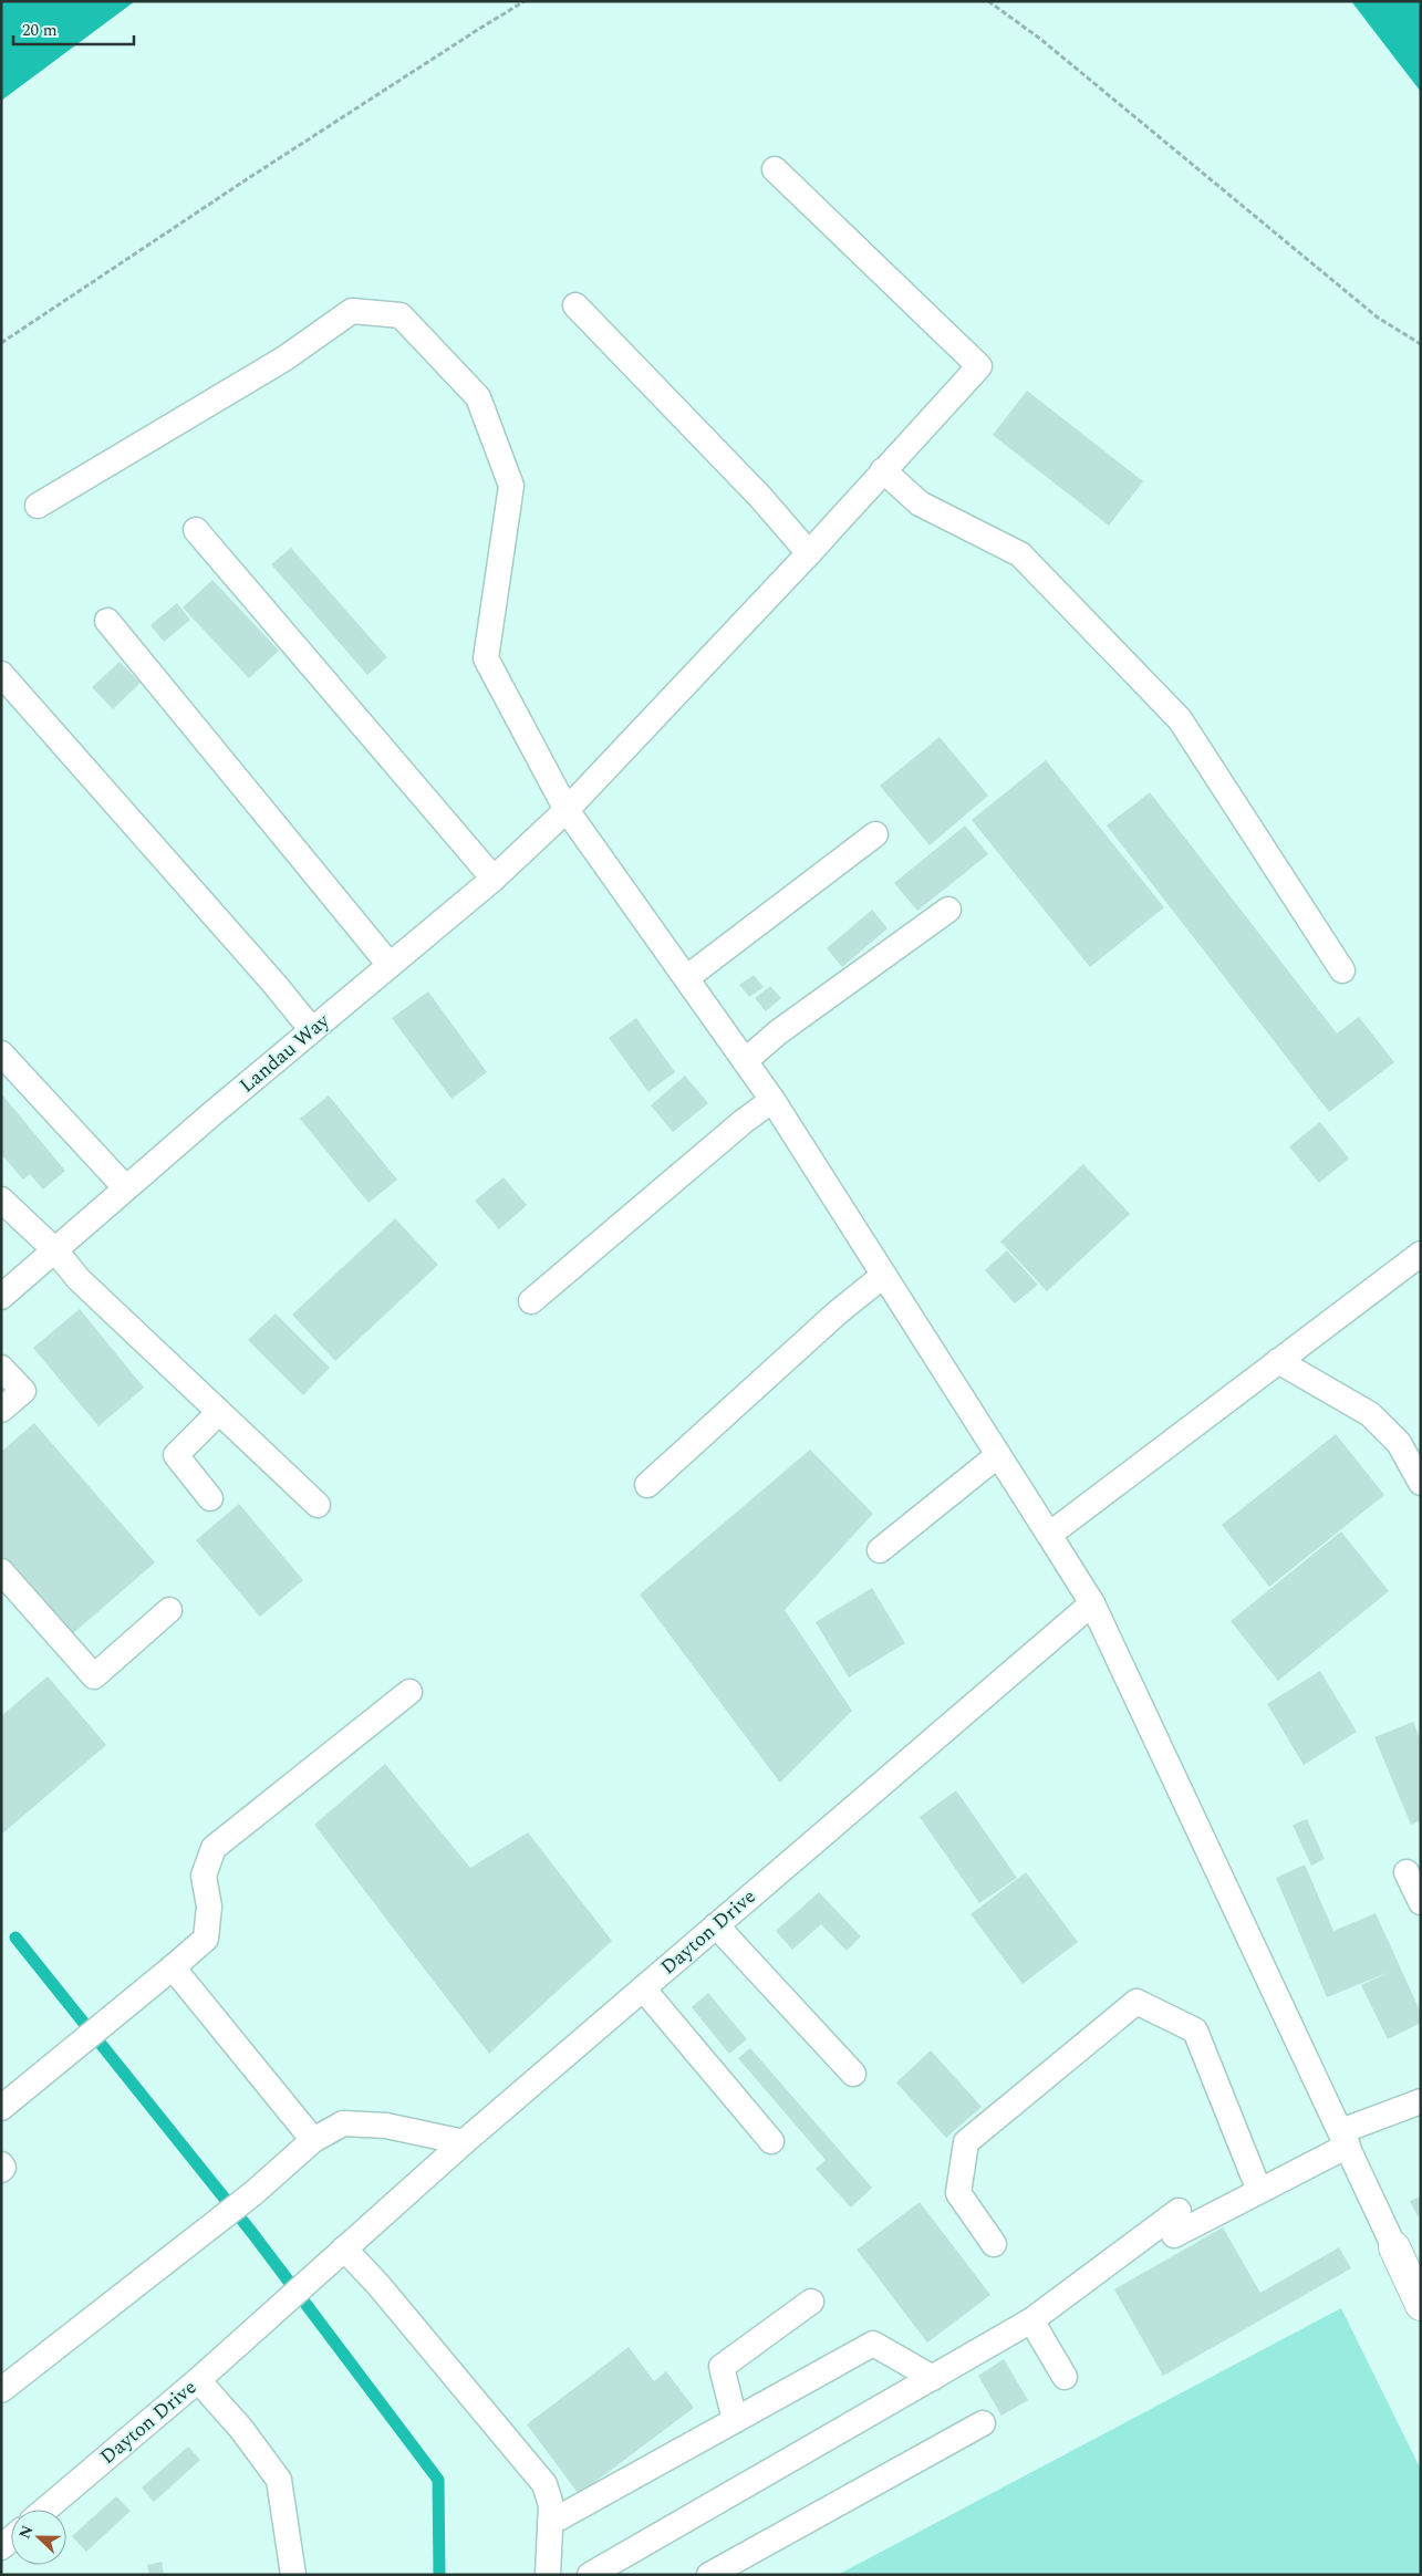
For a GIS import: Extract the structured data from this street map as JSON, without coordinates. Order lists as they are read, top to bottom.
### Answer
{
  "streets": {
    "lane": ["Landau Way", "Dayton Drive"]
  },
  "scale_bar": "20 m",
  "north": "left"
}
